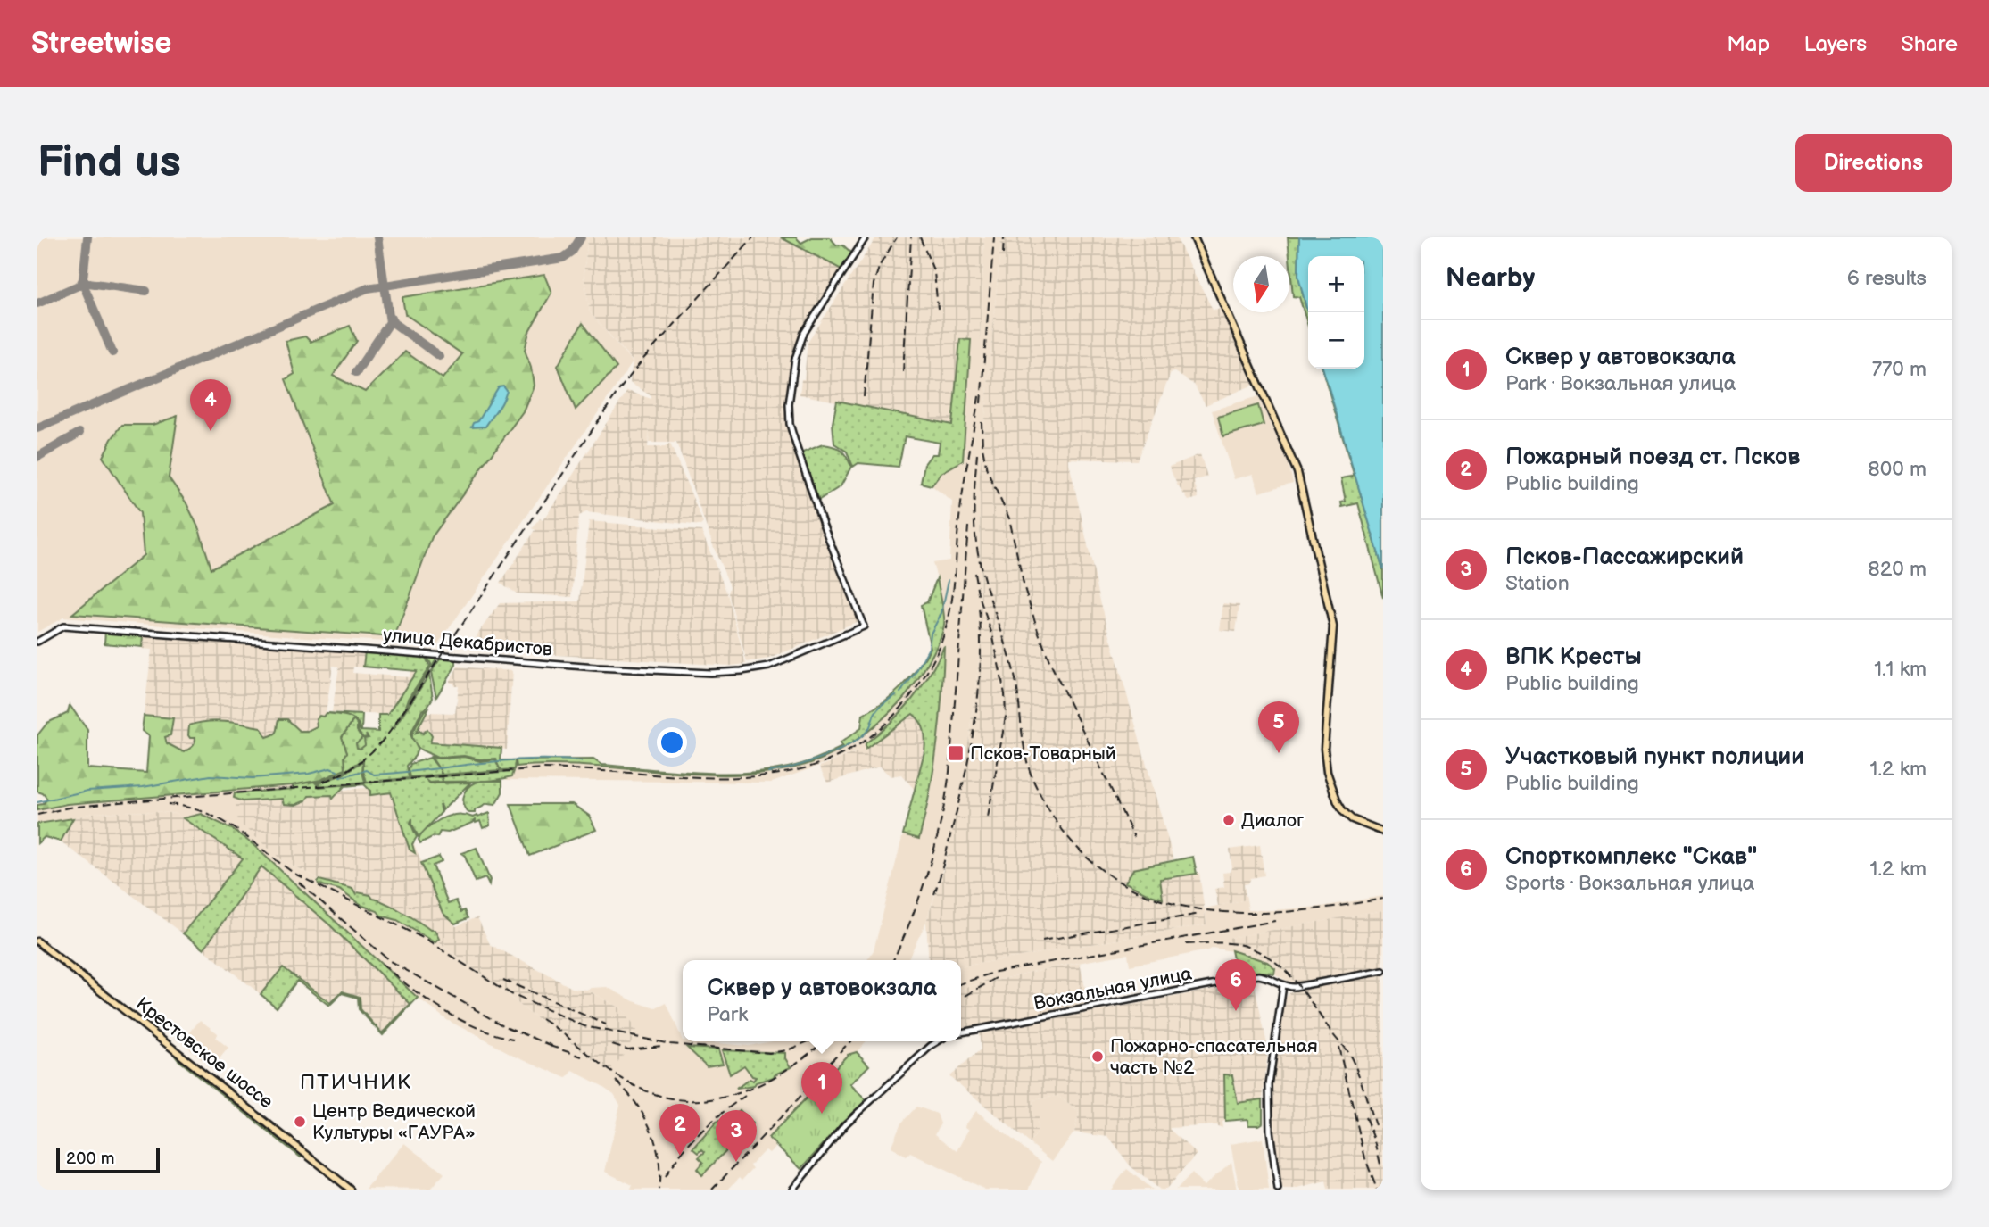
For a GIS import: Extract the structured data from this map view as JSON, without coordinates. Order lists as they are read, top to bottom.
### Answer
{
  "streets": {
    "main road": ["Крестовское шоссе"],
    "street": ["улица Декабристов", "Вокзальная улица"]
  },
  "districts": ["ПТИЧНИК"],
  "places": {
    "transit": ["Псков-Товарный"],
    "other": ["Диалог", "Пожарно-спасательная часть №2", "Центр Ведической Культуры «ГАУРА»"]
  },
  "scale_bar": "200 m",
  "north": "bottom",
  "page": {
    "header": "Streetwise",
    "nav": ["Map", "Layers", "Share"],
    "buttons": "Directions",
    "title": "Find us",
    "heading": ["Nearby", "6 results"],
    "map_buttons": ["+", "−"],
    "list": [
      {
        "mark": "1",
        "name": "Сквер у автовокзала",
        "note": "Park · Вокзальная улица",
        "value": "770 m"
      },
      {
        "mark": "2",
        "name": "Пожарный поезд ст. Псков",
        "note": "Public building",
        "value": "800 m"
      },
      {
        "mark": "3",
        "name": "Псков-Пассажирский",
        "note": "Station",
        "value": "820 m"
      },
      {
        "mark": "4",
        "name": "ВПК Кресты",
        "note": "Public building",
        "value": "1.1 km"
      },
      {
        "mark": "5",
        "name": "Участковый пункт полиции",
        "note": "Public building",
        "value": "1.2 km"
      },
      {
        "mark": "6",
        "name": "Спорткомплекс \"Скав\"",
        "note": "Sports · Вокзальная улица",
        "value": "1.2 km"
      }
    ],
    "pins": [
      "4",
      "5",
      "6",
      "1",
      "2",
      "3"
    ],
    "popup": ["Сквер у автовокзала", "Park"],
    "scale": "200 m"
  }
}
